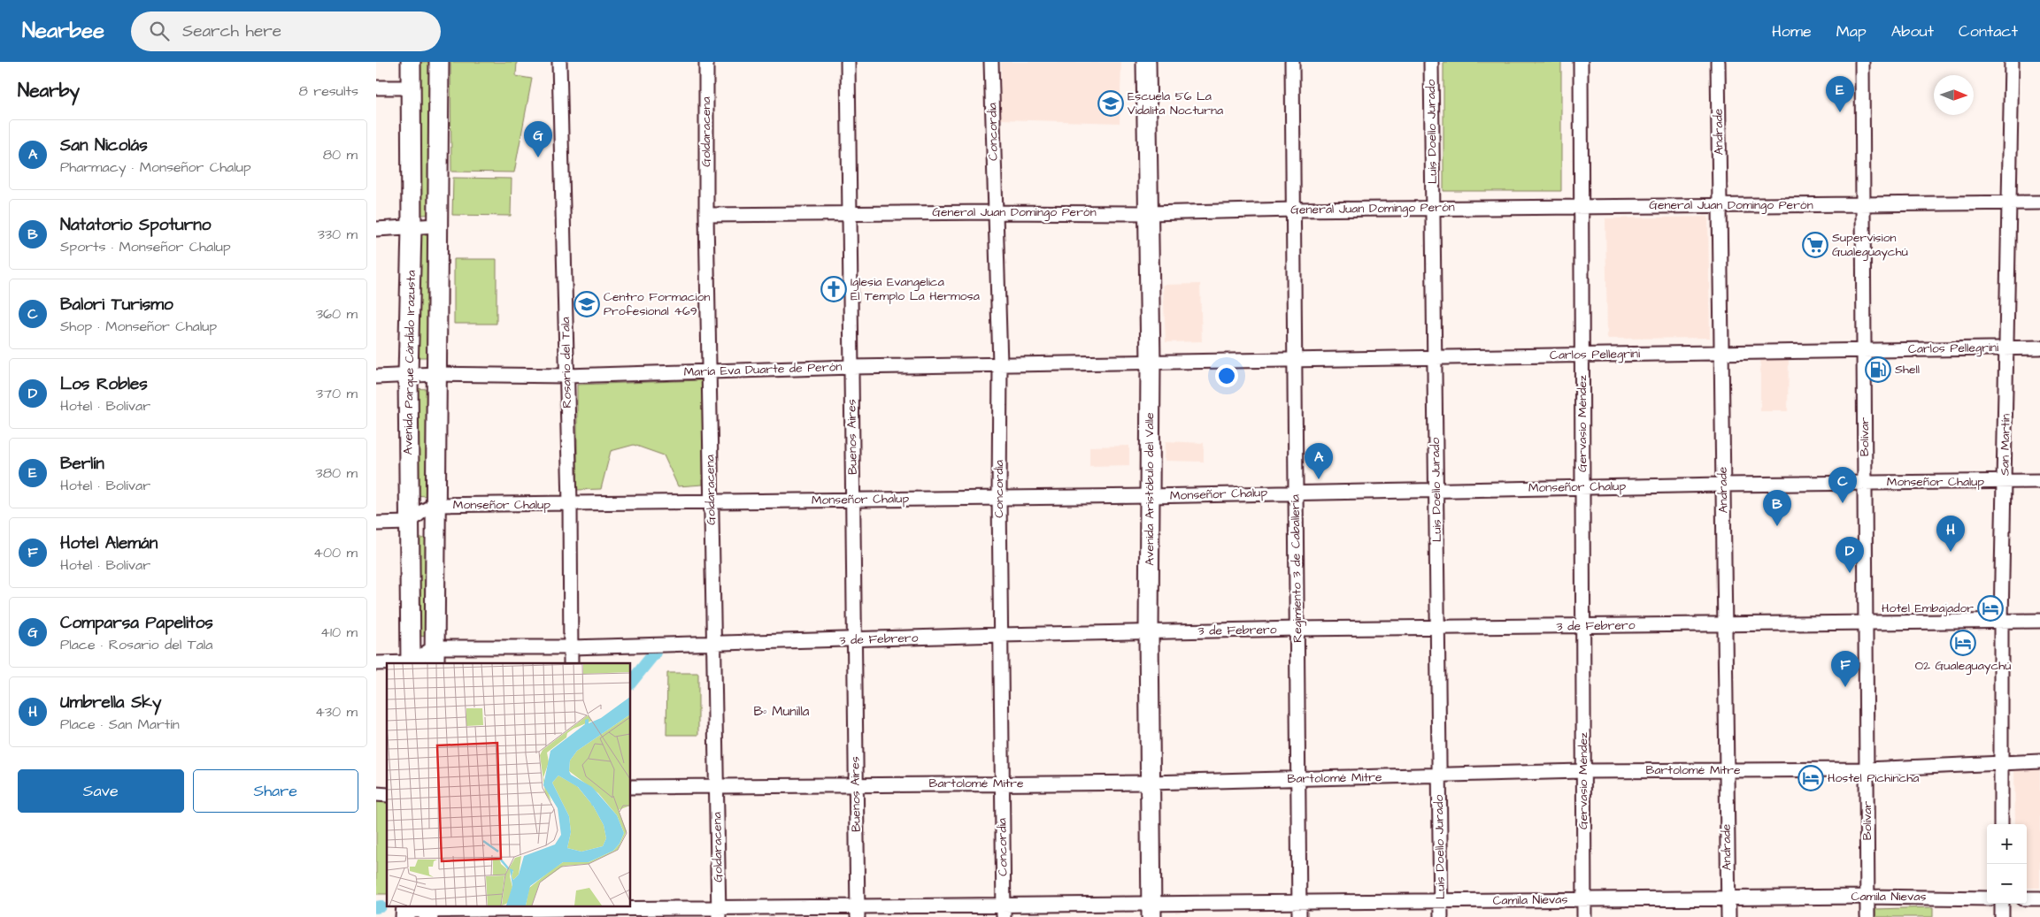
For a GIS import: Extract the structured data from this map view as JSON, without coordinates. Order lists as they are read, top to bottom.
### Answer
{
  "streets": {
    "main road": ["Avenida Parque Cándido Irazusta", "Avenida Aristóbulo del Valle"],
    "street": [
      "Goldaracena",
      "Concordia",
      "Luis Doello Jurado",
      "Andrade",
      "General Juan Domingo Perón",
      "Carlos Pellegrini",
      "Rosario del Tala",
      "María Eva Duarte de Perón",
      "Gervasio Méndez",
      "Buenos Aires",
      "Bolívar",
      "San Martín",
      "Monseñor Chalup",
      "Regimiento 3 de Caballería",
      "3 de Febrero",
      "Bartolomé Mitre",
      "Camila Nievas"
    ]
  },
  "crossings": [
    ["Goldaracena", "General Juan Domingo Perón"],
    ["Goldaracena", "María Eva Duarte de Perón"],
    ["Goldaracena", "Monseñor Chalup"],
    ["Goldaracena", "3 de Febrero"],
    ["Goldaracena", "Bartolomé Mitre"],
    ["Goldaracena", "Camila Nievas"],
    ["Concordia", "General Juan Domingo Perón"],
    ["Concordia", "María Eva Duarte de Perón"],
    ["Concordia", "Monseñor Chalup"],
    ["Concordia", "3 de Febrero"],
    ["Concordia", "Bartolomé Mitre"],
    ["Concordia", "Camila Nievas"],
    ["Luis Doello Jurado", "General Juan Domingo Perón"],
    ["Luis Doello Jurado", "Carlos Pellegrini"],
    ["Luis Doello Jurado", "Monseñor Chalup"],
    ["Luis Doello Jurado", "3 de Febrero"],
    ["Luis Doello Jurado", "Bartolomé Mitre"],
    ["Luis Doello Jurado", "Camila Nievas"],
    ["Andrade", "General Juan Domingo Perón"],
    ["Andrade", "Carlos Pellegrini"],
    ["Andrade", "Monseñor Chalup"],
    ["Andrade", "3 de Febrero"],
    ["Andrade", "Bartolomé Mitre"],
    ["Andrade", "Camila Nievas"],
    ["General Juan Domingo Perón", "Gervasio Méndez"],
    ["General Juan Domingo Perón", "Buenos Aires"],
    ["General Juan Domingo Perón", "Bolívar"],
    ["General Juan Domingo Perón", "San Martín"],
    ["General Juan Domingo Perón", "Avenida Aristóbulo del Valle"],
    ["General Juan Domingo Perón", "Regimiento 3 de Caballería"],
    ["Carlos Pellegrini", "María Eva Duarte de Perón"],
    ["Carlos Pellegrini", "Gervasio Méndez"],
    ["Carlos Pellegrini", "Bolívar"],
    ["Carlos Pellegrini", "San Martín"],
    ["Carlos Pellegrini", "Avenida Aristóbulo del Valle"],
    ["Carlos Pellegrini", "Regimiento 3 de Caballería"],
    ["Avenida Parque Cándido Irazusta", "María Eva Duarte de Perón"],
    ["Avenida Parque Cándido Irazusta", "Monseñor Chalup"],
    ["Avenida Parque Cándido Irazusta", "3 de Febrero"],
    ["Rosario del Tala", "María Eva Duarte de Perón"],
    ["Rosario del Tala", "Monseñor Chalup"],
    ["Rosario del Tala", "3 de Febrero"],
    ["María Eva Duarte de Perón", "Buenos Aires"],
    ["María Eva Duarte de Perón", "Avenida Aristóbulo del Valle"],
    ["Gervasio Méndez", "Monseñor Chalup"],
    ["Gervasio Méndez", "3 de Febrero"],
    ["Gervasio Méndez", "Bartolomé Mitre"],
    ["Gervasio Méndez", "Camila Nievas"],
    ["Buenos Aires", "Monseñor Chalup"],
    ["Buenos Aires", "3 de Febrero"],
    ["Buenos Aires", "Bartolomé Mitre"],
    ["Buenos Aires", "Camila Nievas"],
    ["Bolívar", "Monseñor Chalup"],
    ["Bolívar", "3 de Febrero"],
    ["Bolívar", "Bartolomé Mitre"],
    ["Bolívar", "Camila Nievas"],
    ["San Martín", "Monseñor Chalup"],
    ["San Martín", "3 de Febrero"],
    ["San Martín", "Bartolomé Mitre"],
    ["Monseñor Chalup", "Avenida Aristóbulo del Valle"],
    ["Monseñor Chalup", "Regimiento 3 de Caballería"],
    ["Avenida Aristóbulo del Valle", "3 de Febrero"],
    ["Avenida Aristóbulo del Valle", "Bartolomé Mitre"],
    ["Avenida Aristóbulo del Valle", "Camila Nievas"],
    ["Regimiento 3 de Caballería", "3 de Febrero"],
    ["Regimiento 3 de Caballería", "Bartolomé Mitre"],
    ["Regimiento 3 de Caballería", "Camila Nievas"]
  ],
  "districts": ["Bº Munilla"],
  "places": {
    "school or university": ["Escuela 56 La Vidalita Nocturna", "Centro Formacion Profesional 469"],
    "supermarket": ["Supervision Gualeguaychú"],
    "church": ["Iglesia Evangelica El Templo La Hermosa"],
    "fuel station": ["Shell"],
    "hotel": ["Hotel Embajador", "O2 Gualeguaychú", "Hostel Pichincha"]
  },
  "north": "right",
  "page": {
    "header": "Nearbee",
    "search": "Search here",
    "nav": [
      "Home",
      "Map",
      "About",
      "Contact"
    ],
    "heading": ["Nearby", "8 results"],
    "pins": [
      "E",
      "G",
      "A",
      "C",
      "B",
      "H",
      "D",
      "F"
    ],
    "list": [
      {
        "mark": "A",
        "name": "San Nicolás",
        "note": "Pharmacy · Monseñor Chalup",
        "value": "80 m"
      },
      {
        "mark": "B",
        "name": "Natatorio Spoturno",
        "note": "Sports · Monseñor Chalup",
        "value": "330 m"
      },
      {
        "mark": "C",
        "name": "Balori Turismo",
        "note": "Shop · Monseñor Chalup",
        "value": "360 m"
      },
      {
        "mark": "D",
        "name": "Los Robles",
        "note": "Hotel · Bolívar",
        "value": "370 m"
      },
      {
        "mark": "E",
        "name": "Berlín",
        "note": "Hotel · Bolívar",
        "value": "380 m"
      },
      {
        "mark": "F",
        "name": "Hotel Alemán",
        "note": "Hotel · Bolívar",
        "value": "400 m"
      },
      {
        "mark": "G",
        "name": "Comparsa Papelitos",
        "note": "Place · Rosario del Tala",
        "value": "410 m"
      },
      {
        "mark": "H",
        "name": "Umbrella Sky",
        "note": "Place · San Martín",
        "value": "430 m"
      }
    ],
    "buttons": ["Save", "Share"],
    "map_buttons": ["+", "−"]
  }
}
